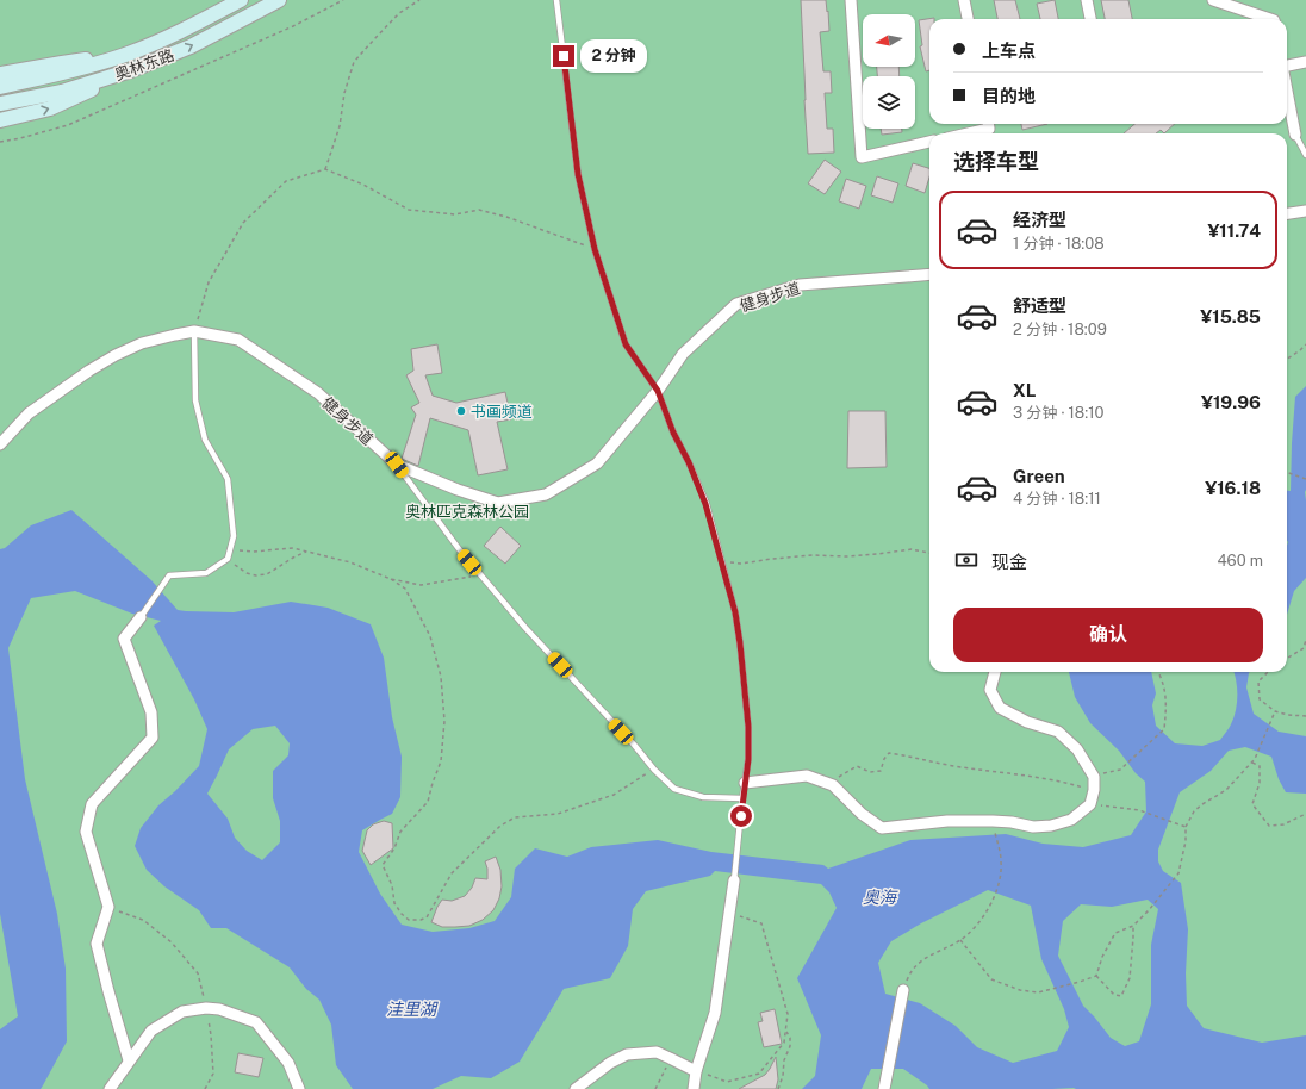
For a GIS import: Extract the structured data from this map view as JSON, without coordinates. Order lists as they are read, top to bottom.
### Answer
{
  "streets": {
    "main road": ["奥林东路"],
    "street": ["健身步道"]
  },
  "water": ["奥海", "洼里湖"],
  "parks": ["奥林匹克森林公园"],
  "places": ["书画频道"],
  "north": "left",
  "page": {
    "banner": ["上车点", "目的地"],
    "bubble": "2 分钟",
    "heading": "选择车型",
    "list": [
      {
        "name": "经济型",
        "note": "1 分钟 · 18:08",
        "value": "¥11.74"
      },
      {
        "name": "舒适型",
        "note": "2 分钟 · 18:09",
        "value": "¥15.85"
      },
      {
        "name": "XL",
        "note": "3 分钟 · 18:10",
        "value": "¥19.96"
      },
      {
        "name": "Green",
        "note": "4 分钟 · 18:11",
        "value": "¥16.18"
      }
    ],
    "pay": ["现金", "460 m"],
    "buttons": "确认"
  }
}
